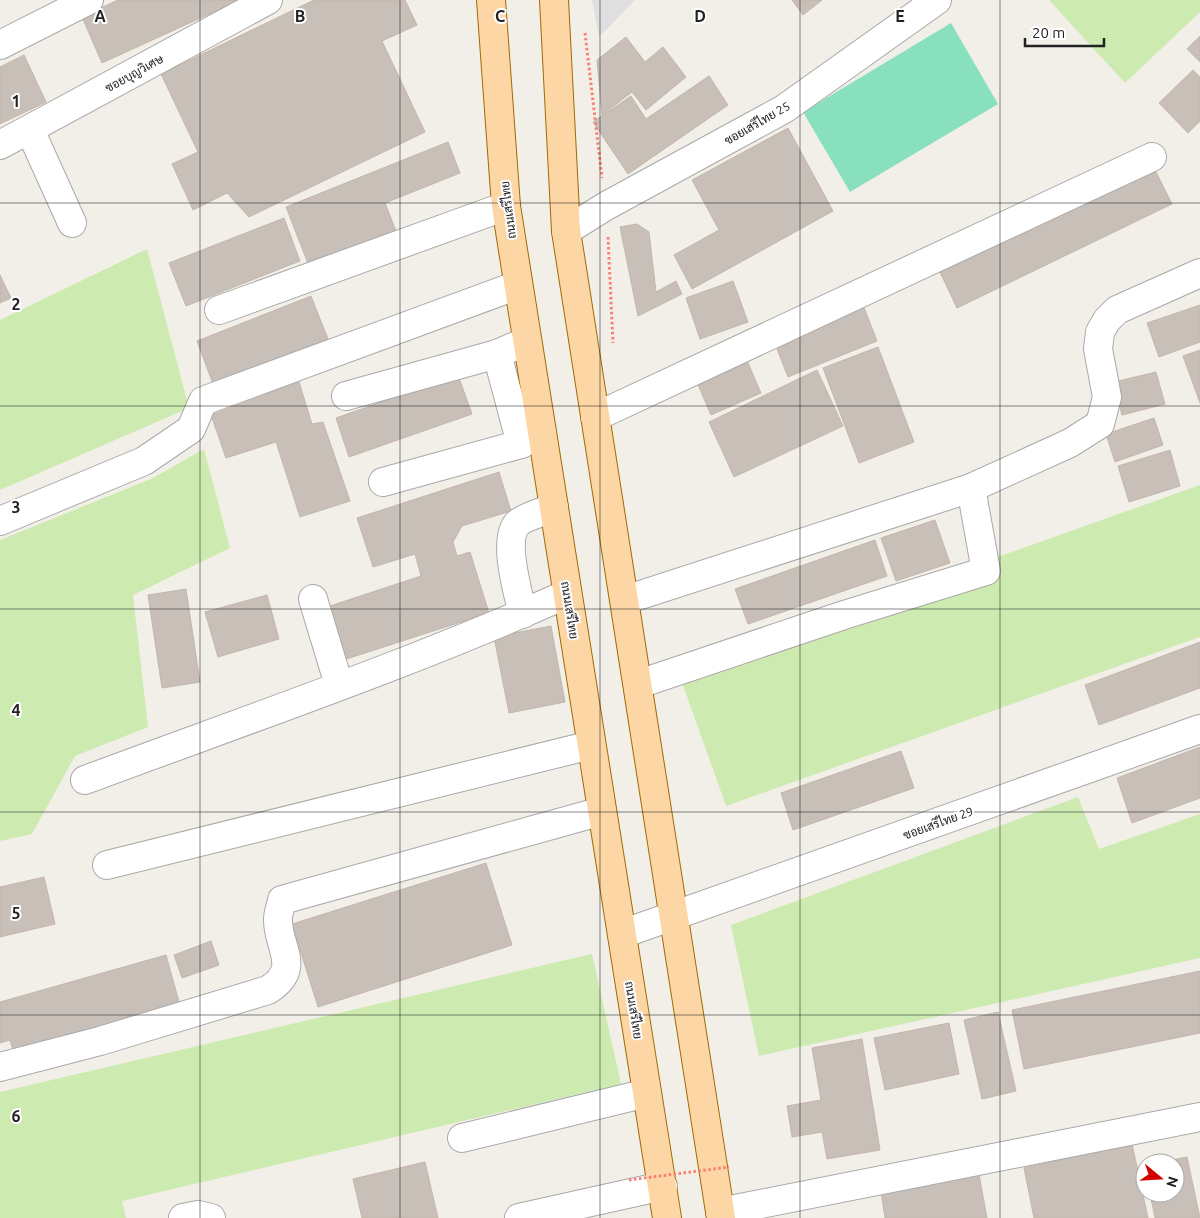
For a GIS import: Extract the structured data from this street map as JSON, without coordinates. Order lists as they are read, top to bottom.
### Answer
{
  "streets": {
    "main road": ["ถนนเสรีไทย"],
    "street": ["ซอยบุญวิเศษ", "ซอยเสรีไทย 25", "ซอยเสรีไทย 29"]
  },
  "crossings": [
    ["ถนนเสรีไทย", "ซอยเสรีไทย 29"]
  ],
  "scale_bar": "20 m",
  "north": "right",
  "grid": {
    "columns": [
      "A",
      "B",
      "C",
      "D",
      "E"
    ],
    "rows": [
      "1",
      "2",
      "3",
      "4",
      "5",
      "6"
    ]
  }
}
